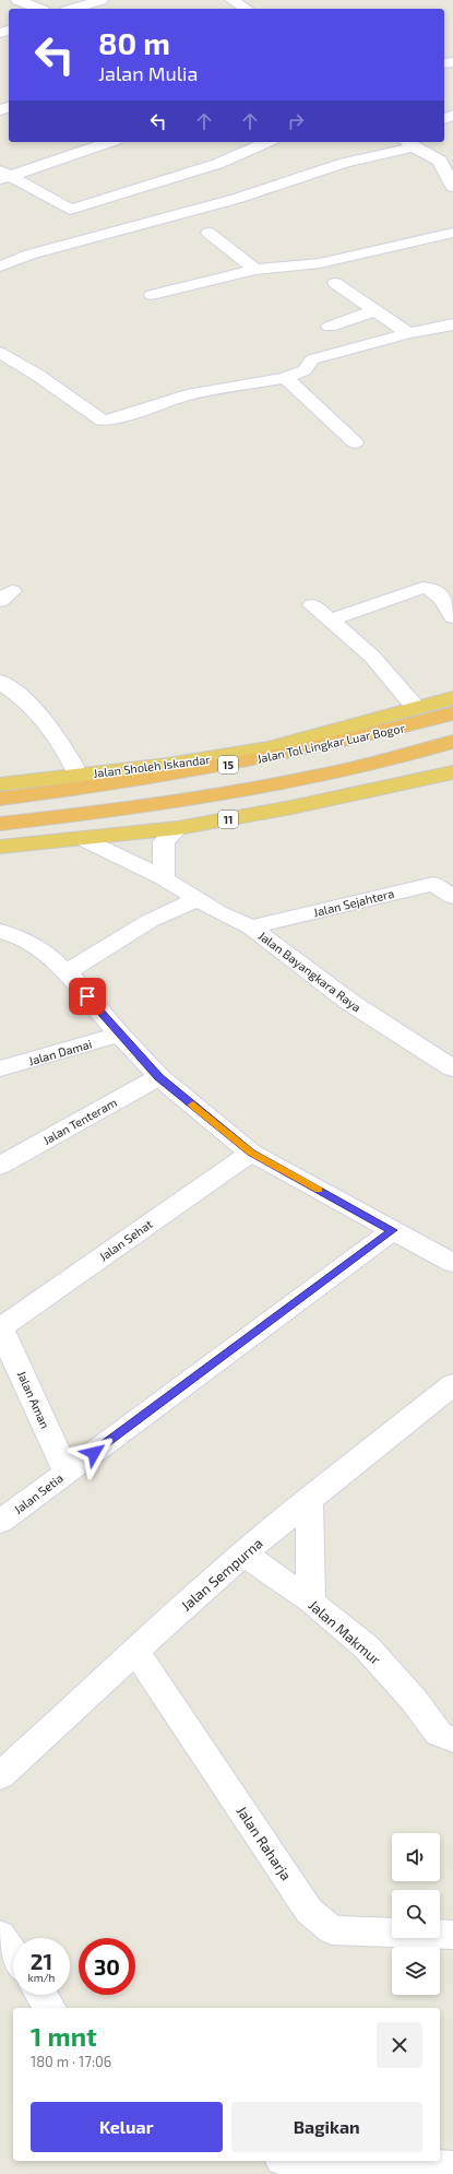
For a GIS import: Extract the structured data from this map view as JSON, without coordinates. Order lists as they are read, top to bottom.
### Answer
{
  "streets": {
    "highway": [
      "Jalan Tol Lingkar Luar Bogor",
      "15",
      "Jalan Sholeh Iskandar",
      "11"
    ],
    "street": [
      "Jalan Sejahtera",
      "Jalan Bayangkara Raya",
      "Jalan Damai",
      "Jalan Tenteram",
      "Jalan Sehat",
      "Jalan Aman",
      "Jalan Setia",
      "Jalan Sempurna",
      "Jalan Makmur",
      "Jalan Raharja"
    ]
  },
  "crossings": [
    ["11", "Jalan Bayangkara Raya"],
    ["Jalan Sejahtera", "Jalan Bayangkara Raya"],
    ["Jalan Sehat", "Jalan Aman"],
    ["Jalan Aman", "Jalan Setia"],
    ["Jalan Sempurna", "Jalan Makmur"],
    ["Jalan Sempurna", "Jalan Raharja"]
  ],
  "page": {
    "turn": ["80 m", "Jalan Mulia"],
    "speed": "21 km/h",
    "limit": "30",
    "heading": ["1 mnt", "180 m · 17:06"],
    "buttons": ["Keluar", "Bagikan"]
  }
}
